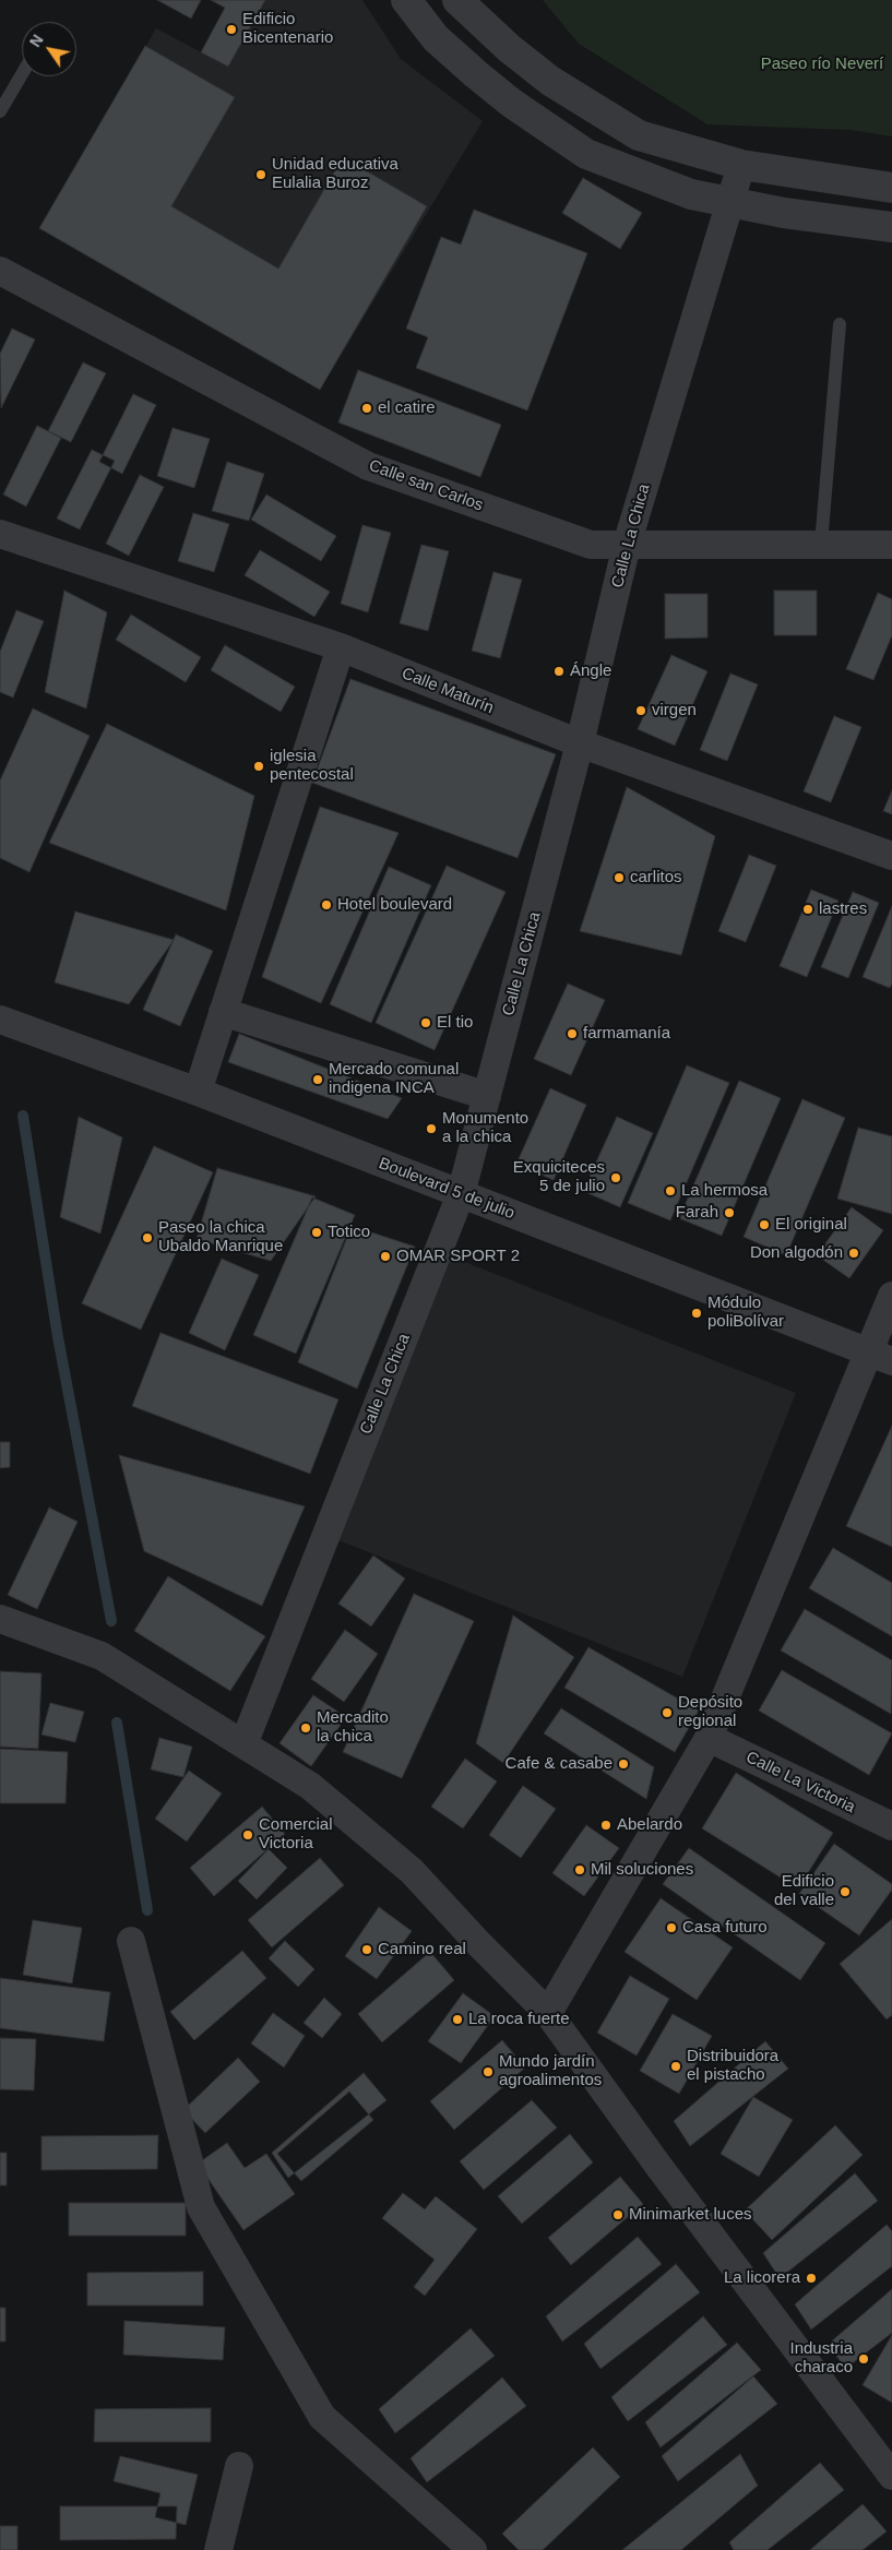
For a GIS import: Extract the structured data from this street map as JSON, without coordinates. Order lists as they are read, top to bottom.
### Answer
{
  "streets": {
    "street": [
      "Calle san Carlos",
      "Calle La Chica",
      "Calle Maturín",
      "Boulevard 5 de julio",
      "Calle La Victoria"
    ]
  },
  "crossings": [
    ["Calle san Carlos", "Calle La Chica"],
    ["Calle La Chica", "Calle Maturín"],
    ["Calle La Chica", "Boulevard 5 de julio"]
  ],
  "parks": ["Paseo río Neverí"],
  "places": [
    "Edificio Bicentenario",
    "Unidad educativa Eulalia Buroz",
    "el catire",
    "Ángle",
    "virgen",
    "iglesia pentecostal",
    "carlitos",
    "Hotel boulevard",
    "lastres",
    "El tio",
    "farmamanía",
    "Mercado comunal indigena INCA",
    "Monumento a la chica",
    "Exquiciteces 5 de julio",
    "La hermosa",
    "Farah",
    "El original",
    "Totico",
    "Paseo la chica Ubaldo Manrique",
    "Don algodón",
    "OMAR SPORT 2",
    "Módulo poliBolívar",
    "Depósito regional",
    "Mercadito la chica",
    "Cafe & casabe",
    "Abelardo",
    "Comercial Victoria",
    "Mil soluciones",
    "Edificio del valle",
    "Casa futuro",
    "Camino real",
    "La roca fuerte",
    "Distribuidora el pistacho",
    "Mundo jardín agroalimentos",
    "Minimarket luces",
    "La licorera",
    "Industria characo"
  ],
  "north": "top left"
}
